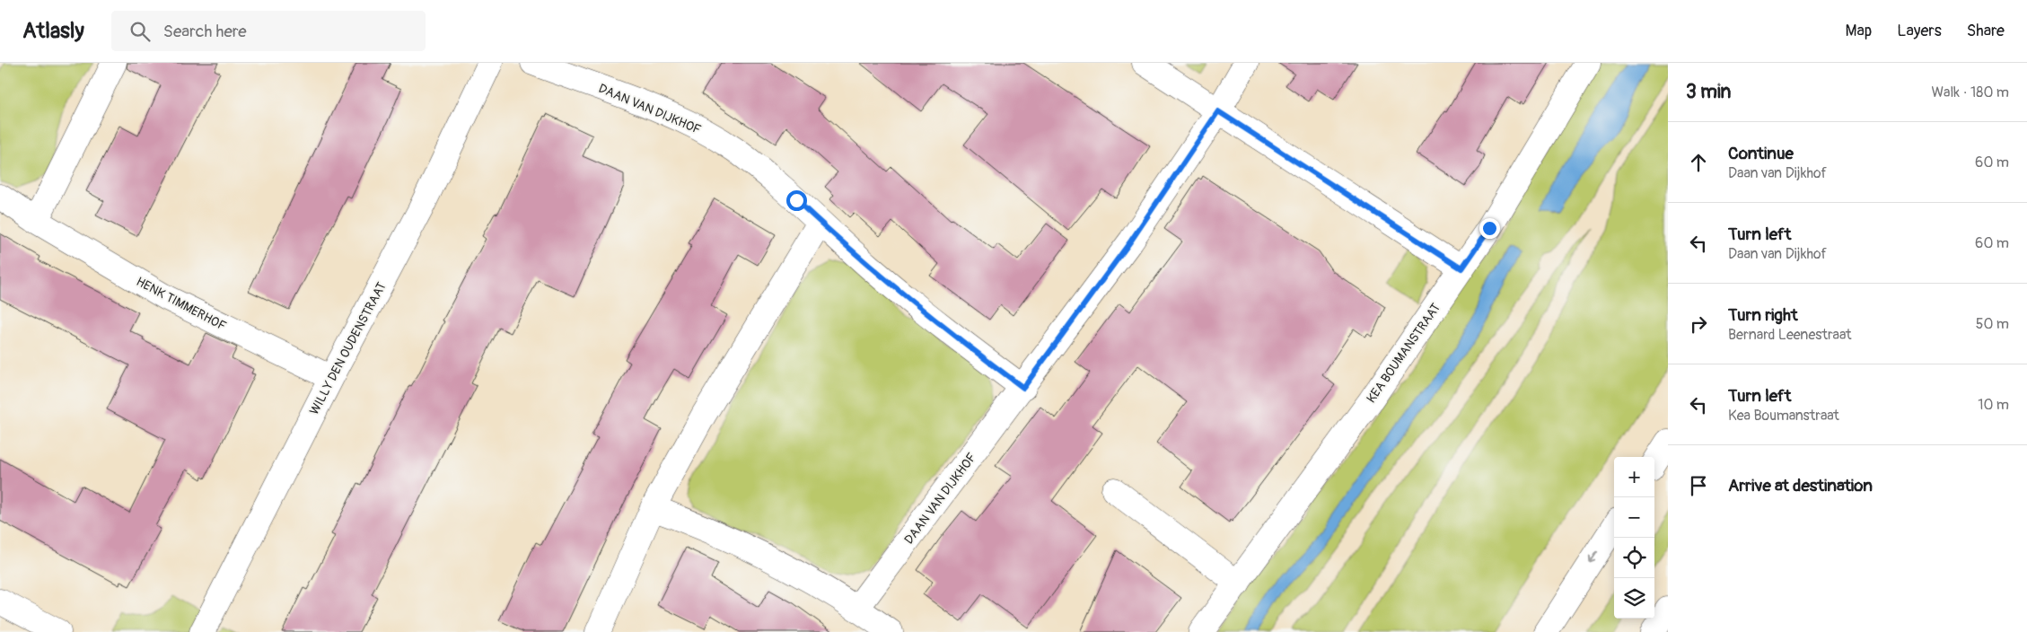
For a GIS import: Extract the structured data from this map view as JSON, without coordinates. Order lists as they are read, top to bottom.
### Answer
{
  "streets": {
    "main road": [
      "DAAN VAN DIJKHOF",
      "HENK TIMMERHOF",
      "WILLY DEN OUDENSTRAAT",
      "KEA BOUMANSTRAAT"
    ]
  },
  "crossings": [
    ["HENK TIMMERHOF", "WILLY DEN OUDENSTRAAT"]
  ],
  "page": {
    "header": "Atlasly",
    "search": "Search here",
    "nav": ["Map", "Layers", "Share"],
    "heading": ["3 min", "Walk · 180 m"],
    "list": [
      ["Continue", "Daan van Dijkhof", "60 m"],
      ["Turn left", "Daan van Dijkhof", "60 m"],
      ["Turn right", "Bernard Leenestraat", "50 m"],
      ["Turn left", "Kea Boumanstraat", "10 m"],
      "Arrive at destination"
    ],
    "map_buttons": ["+", "−"]
  }
}
